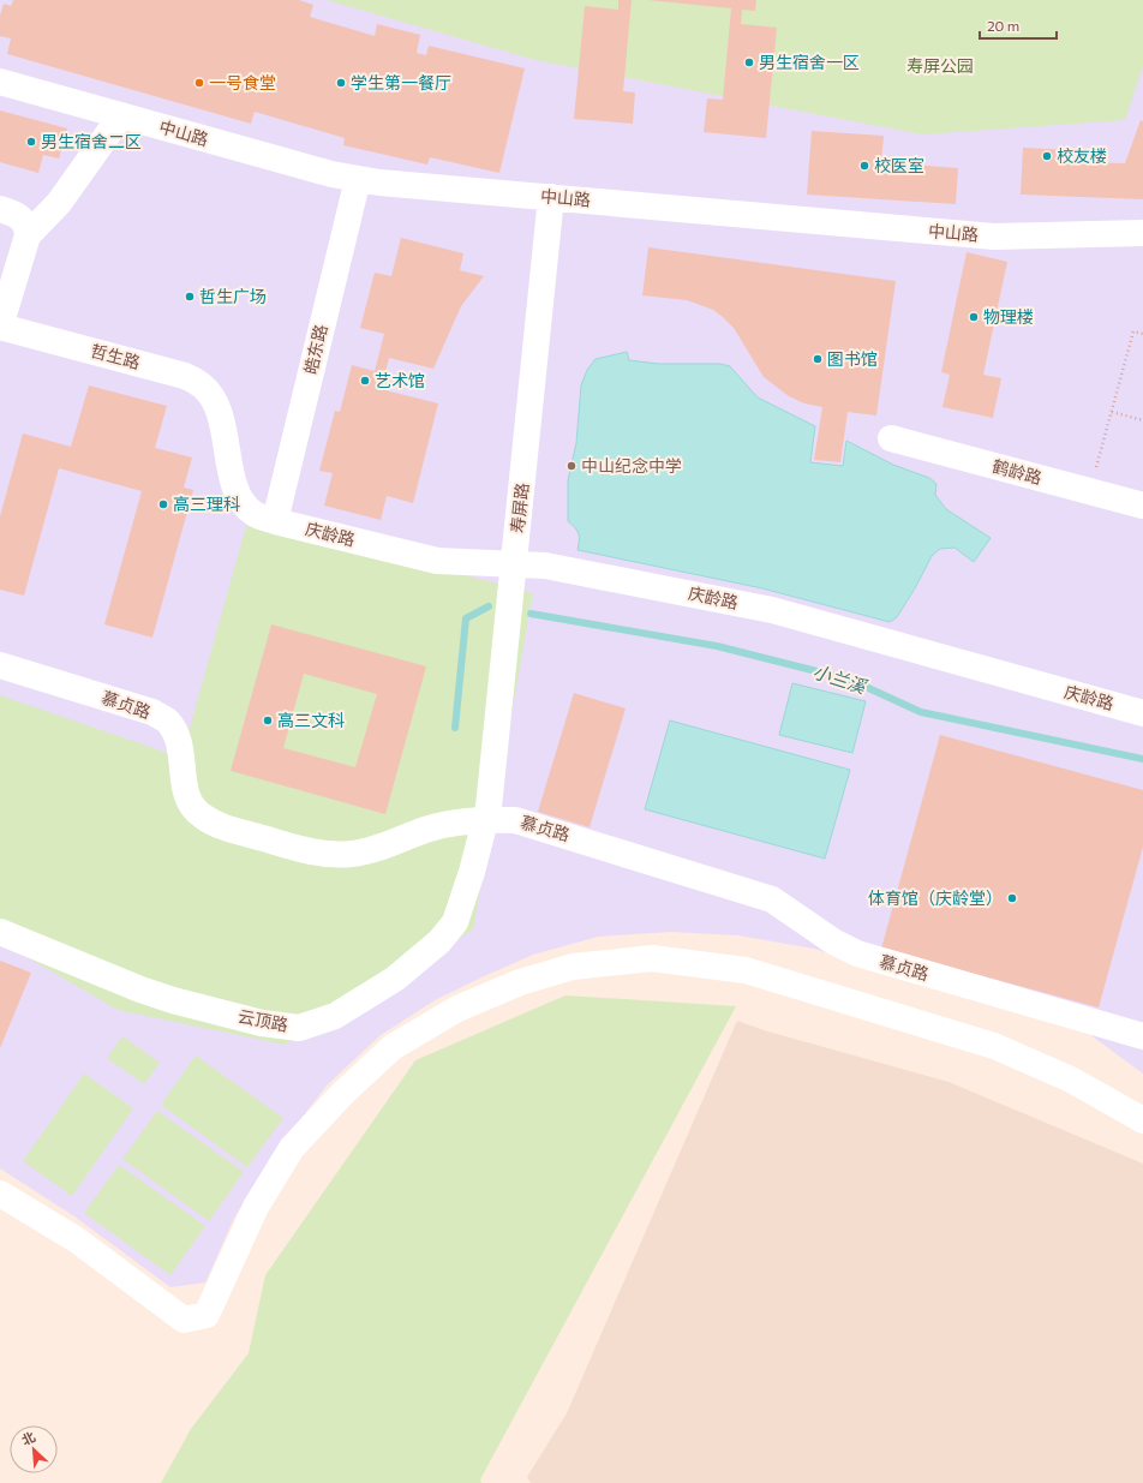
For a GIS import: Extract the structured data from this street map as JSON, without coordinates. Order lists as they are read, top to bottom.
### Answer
{
  "streets": {
    "street": [
      "中山路",
      "皓东路",
      "哲生路",
      "鹤龄路",
      "寿屏路",
      "庆龄路",
      "慕贞路",
      "云顶路"
    ]
  },
  "crossings": [
    ["中山路", "皓东路"],
    ["中山路", "寿屏路"],
    ["皓东路", "哲生路"],
    ["皓东路", "庆龄路"],
    ["哲生路", "庆龄路"],
    ["寿屏路", "庆龄路"],
    ["寿屏路", "慕贞路"],
    ["寿屏路", "云顶路"],
    ["慕贞路", "云顶路"]
  ],
  "water": ["小兰溪"],
  "parks": ["寿屏公园"],
  "places": [
    "男生宿舍一区",
    "一号食堂",
    "学生第一餐厅",
    "男生宿舍二区",
    "校友楼",
    "校医室",
    "哲生广场",
    "物理楼",
    "图书馆",
    "艺术馆",
    "中山纪念中学",
    "高三理科",
    "高三文科",
    "体育馆（庆龄堂）"
  ],
  "scale_bar": "20 m",
  "north": "top left"
}
